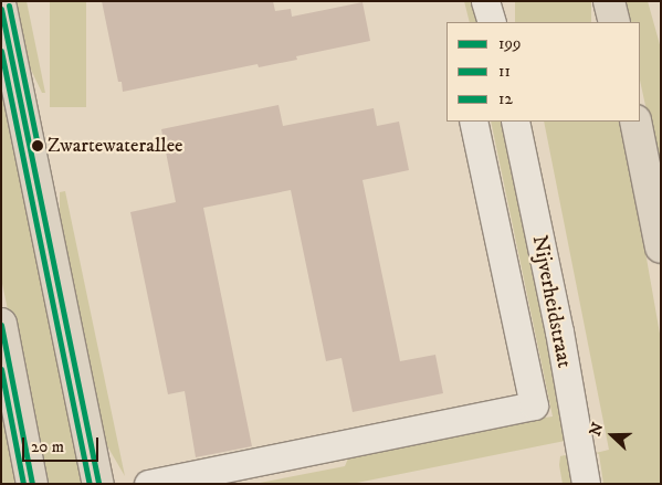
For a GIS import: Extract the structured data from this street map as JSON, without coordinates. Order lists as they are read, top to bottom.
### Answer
{
  "streets": {
    "street": ["Nijverheidstraat"]
  },
  "places": ["Zwartewaterallee"],
  "lines": ["transit line 12", "transit line 199", "transit line 11"],
  "legend": ["199", "11", "12"],
  "scale_bar": "20 m",
  "north": "left"
}
